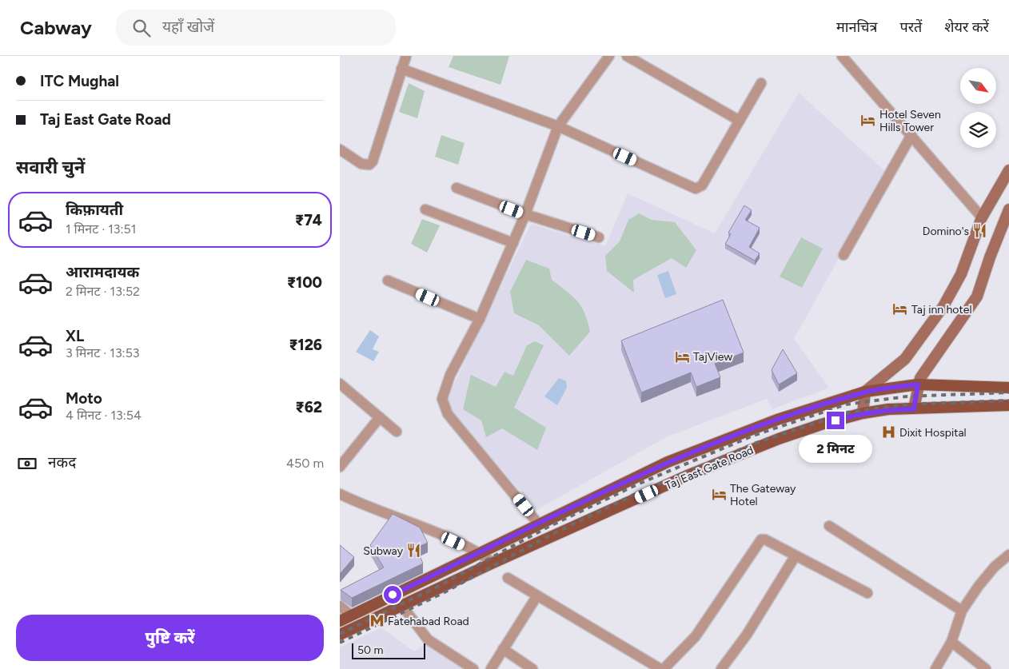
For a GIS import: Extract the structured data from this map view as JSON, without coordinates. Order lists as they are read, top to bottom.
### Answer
{
  "streets": {
    "main road": ["Taj East Gate Road"]
  },
  "places": {
    "hotel": [
      "Hotel Seven Hills Tower",
      "Taj inn hotel",
      "TajView",
      "The Gateway Hotel"
    ],
    "restaurant": ["Domino's", "Subway"],
    "hospital": ["Dixit Hospital"],
    "metro station": ["Fatehabad Road"]
  },
  "scale_bar": "50 m",
  "north": "bottom right",
  "page": {
    "header": "Cabway",
    "search": "यहाँ खोजें",
    "nav": ["मानचित्र", "परतें", "शेयर करें"],
    "banner": ["ITC Mughal", "Taj East Gate Road"],
    "heading": "सवारी चुनें",
    "list": [
      {
        "name": "किफ़ायती",
        "note": "1 मिनट · 13:51",
        "value": "₹74"
      },
      {
        "name": "आरामदायक",
        "note": "2 मिनट · 13:52",
        "value": "₹100"
      },
      {
        "name": "XL",
        "note": "3 मिनट · 13:53",
        "value": "₹126"
      },
      {
        "name": "Moto",
        "note": "4 मिनट · 13:54",
        "value": "₹62"
      }
    ],
    "bubble": "2 मिनट",
    "pay": ["नकद", "450 m"],
    "buttons": "पुष्टि करें",
    "scale": "50 m"
  }
}
